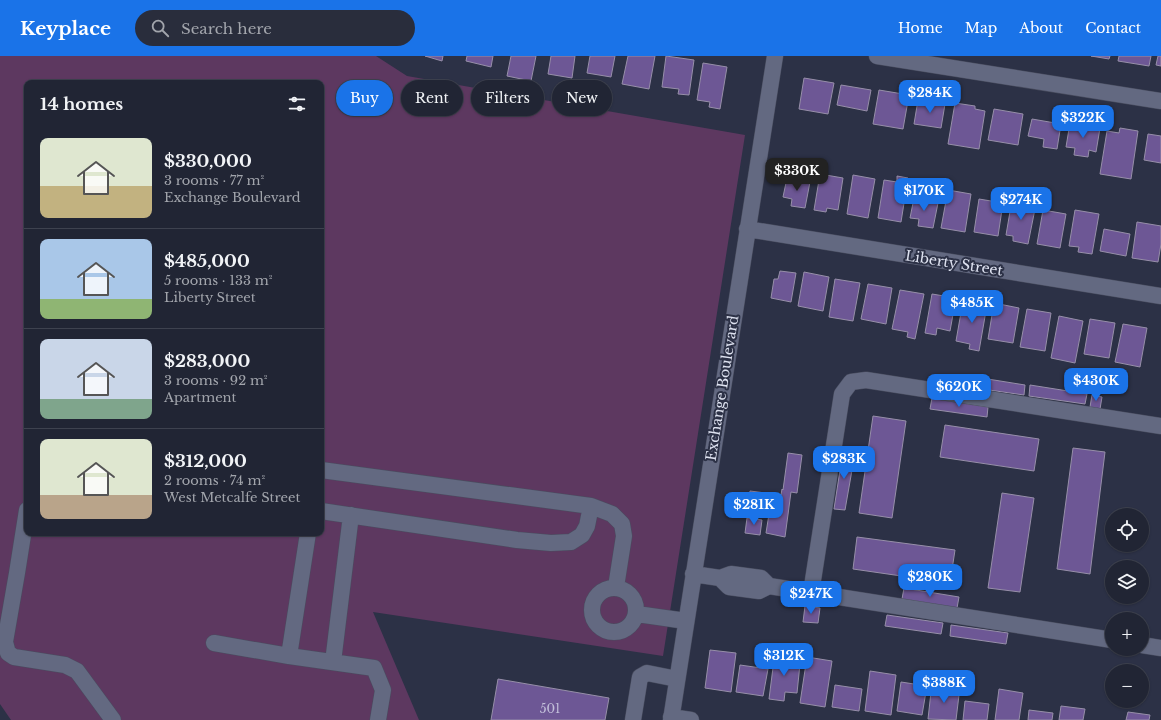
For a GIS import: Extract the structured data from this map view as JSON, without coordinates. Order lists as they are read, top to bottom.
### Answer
{
  "streets": {
    "street": ["Liberty Street", "Exchange Boulevard"]
  },
  "crossings": [
    ["Liberty Street", "Exchange Boulevard"]
  ],
  "house_numbers": ["501"],
  "page": {
    "header": "Keyplace",
    "search": "Search here",
    "nav": [
      "Home",
      "Map",
      "About",
      "Contact"
    ],
    "price": [
      "$284K",
      "$322K",
      "$330K",
      "$170K",
      "$274K",
      "$485K",
      "$430K",
      "$620K",
      "$283K",
      "$281K",
      "$280K",
      "$247K",
      "$312K",
      "$388K"
    ],
    "chip": [
      "Buy",
      "Rent",
      "Filters",
      "New"
    ],
    "heading": "14 homes",
    "list": [
      {
        "name": "$330,000",
        "note": "3 rooms · 77 m² · Exchange Boulevard"
      },
      {
        "name": "$485,000",
        "note": "5 rooms · 133 m² · Liberty Street"
      },
      {
        "name": "$283,000",
        "note": "3 rooms · 92 m² · Apartment"
      },
      {
        "name": "$312,000",
        "note": "2 rooms · 74 m² · West Metcalfe Street"
      }
    ],
    "map_buttons": ["+", "−"]
  }
}
